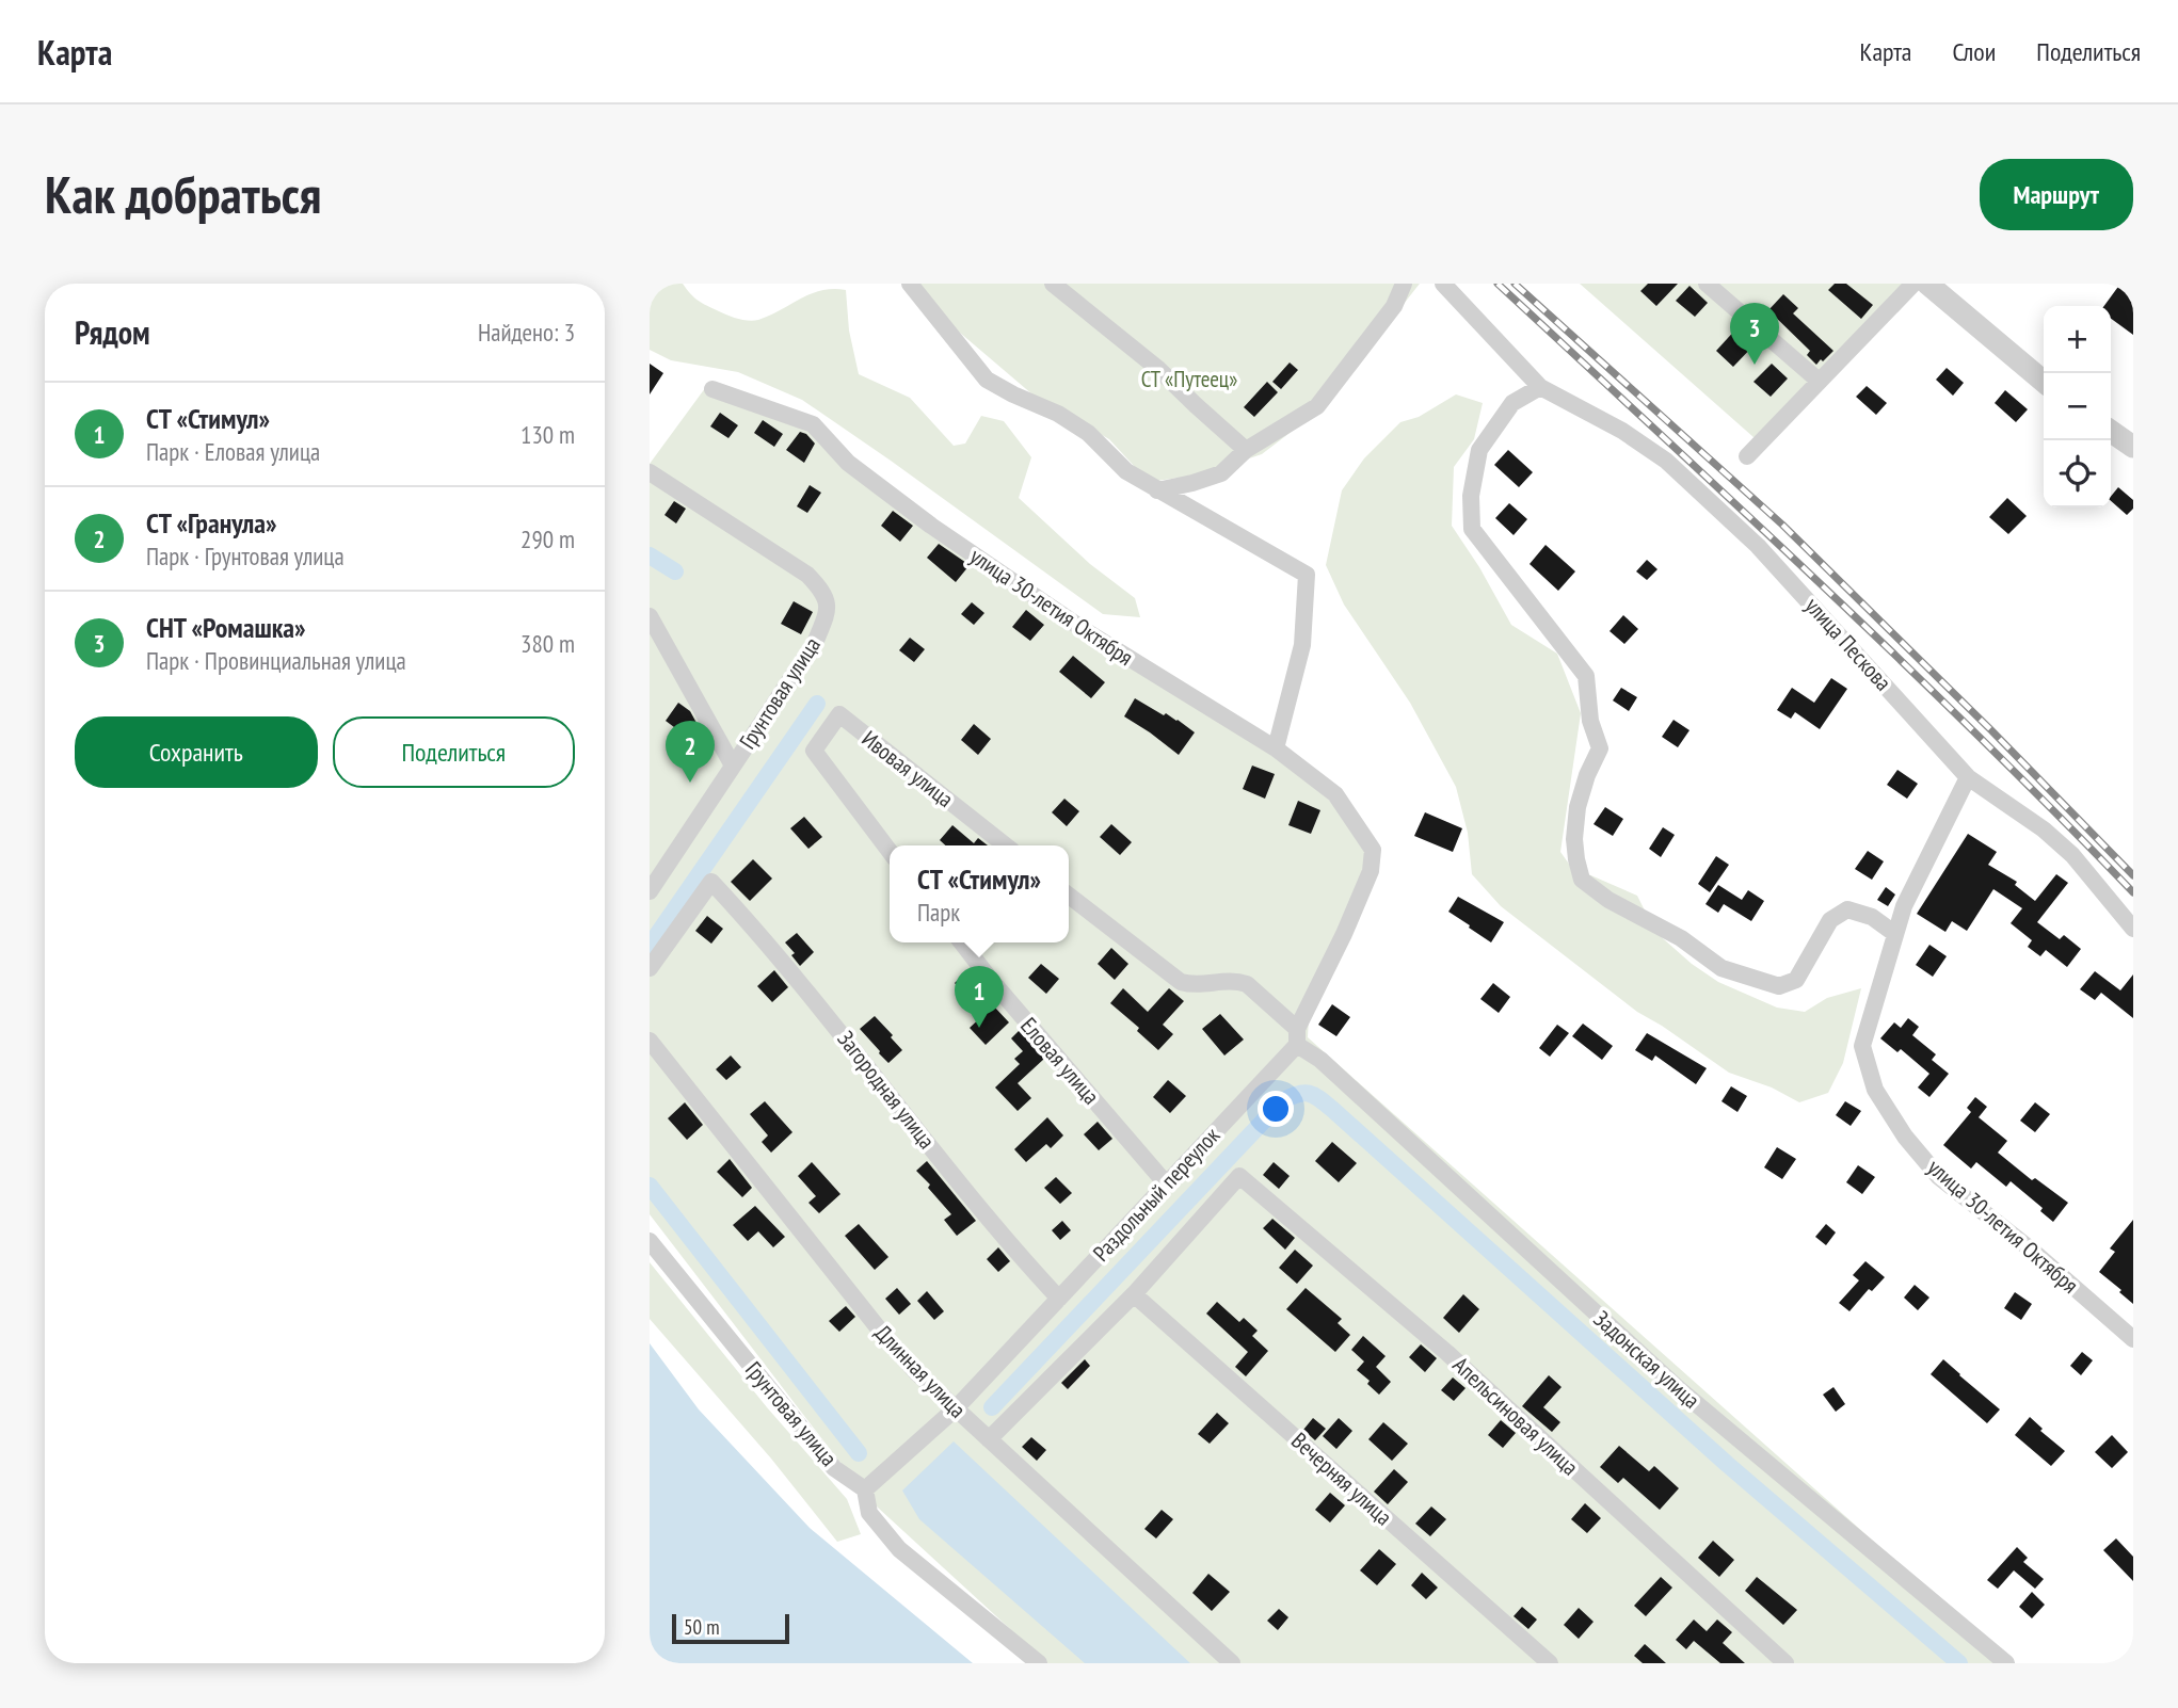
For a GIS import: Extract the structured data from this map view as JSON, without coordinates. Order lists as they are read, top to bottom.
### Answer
{
  "streets": {
    "street": [
      "улица 30-летия Октября",
      "улица Пескова",
      "Грунтовая улица",
      "Ивовая улица",
      "Еловая улица",
      "Загородная улица",
      "Раздольный переулок",
      "Задонская улица",
      "Длинная улица",
      "Апельсиновая улица",
      "Вечерняя улица"
    ]
  },
  "crossings": [
    ["улица 30-летия Октября", "улица Пескова"],
    ["улица 30-летия Октября", "Раздольный переулок"],
    ["Грунтовая улица", "Раздольный переулок"],
    ["Еловая улица", "Раздольный переулок"],
    ["Загородная улица", "Раздольный переулок"],
    ["Раздольный переулок", "Задонская улица"],
    ["Раздольный переулок", "Длинная улица"],
    ["Апельсиновая улица", "Вечерняя улица"]
  ],
  "parks": ["СТ «Путеец»"],
  "scale_bar": "50 m",
  "page": {
    "header": "Карта",
    "nav": ["Карта", "Слои", "Поделиться"],
    "buttons": [
      "Маршрут",
      ["Сохранить", "Поделиться"]
    ],
    "title": "Как добраться",
    "heading": ["Рядом", "Найдено: 3"],
    "pins": ["3", "2", "1"],
    "map_buttons": ["+", "−"],
    "list": [
      {
        "mark": "1",
        "name": "СТ «Стимул»",
        "note": "Парк · Еловая улица",
        "value": "130 m"
      },
      {
        "mark": "2",
        "name": "СТ «Гранула»",
        "note": "Парк · Грунтовая улица",
        "value": "290 m"
      },
      {
        "mark": "3",
        "name": "СНТ «Ромашка»",
        "note": "Парк · Провинциальная улица",
        "value": "380 m"
      }
    ],
    "popup": ["СТ «Стимул»", "Парк"],
    "scale": "50 m"
  }
}
